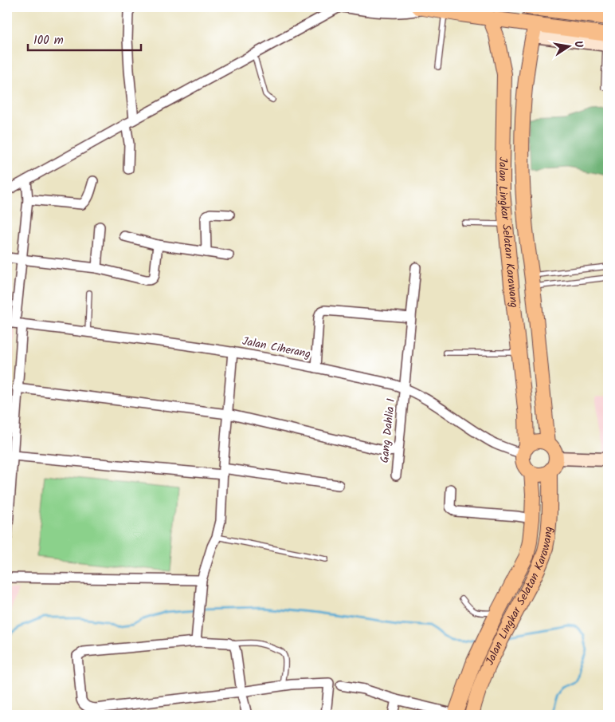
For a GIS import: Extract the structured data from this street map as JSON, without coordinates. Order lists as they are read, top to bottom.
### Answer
{
  "streets": {
    "main road": ["Jalan Lingkar Selatan Karawang"],
    "street": ["Jalan Ciherang", "Gang Dahlia I"]
  },
  "crossings": [
    ["Jalan Lingkar Selatan Karawang", "Jalan Ciherang"],
    ["Jalan Ciherang", "Gang Dahlia I"]
  ],
  "scale_bar": "100 m",
  "north": "right"
}
